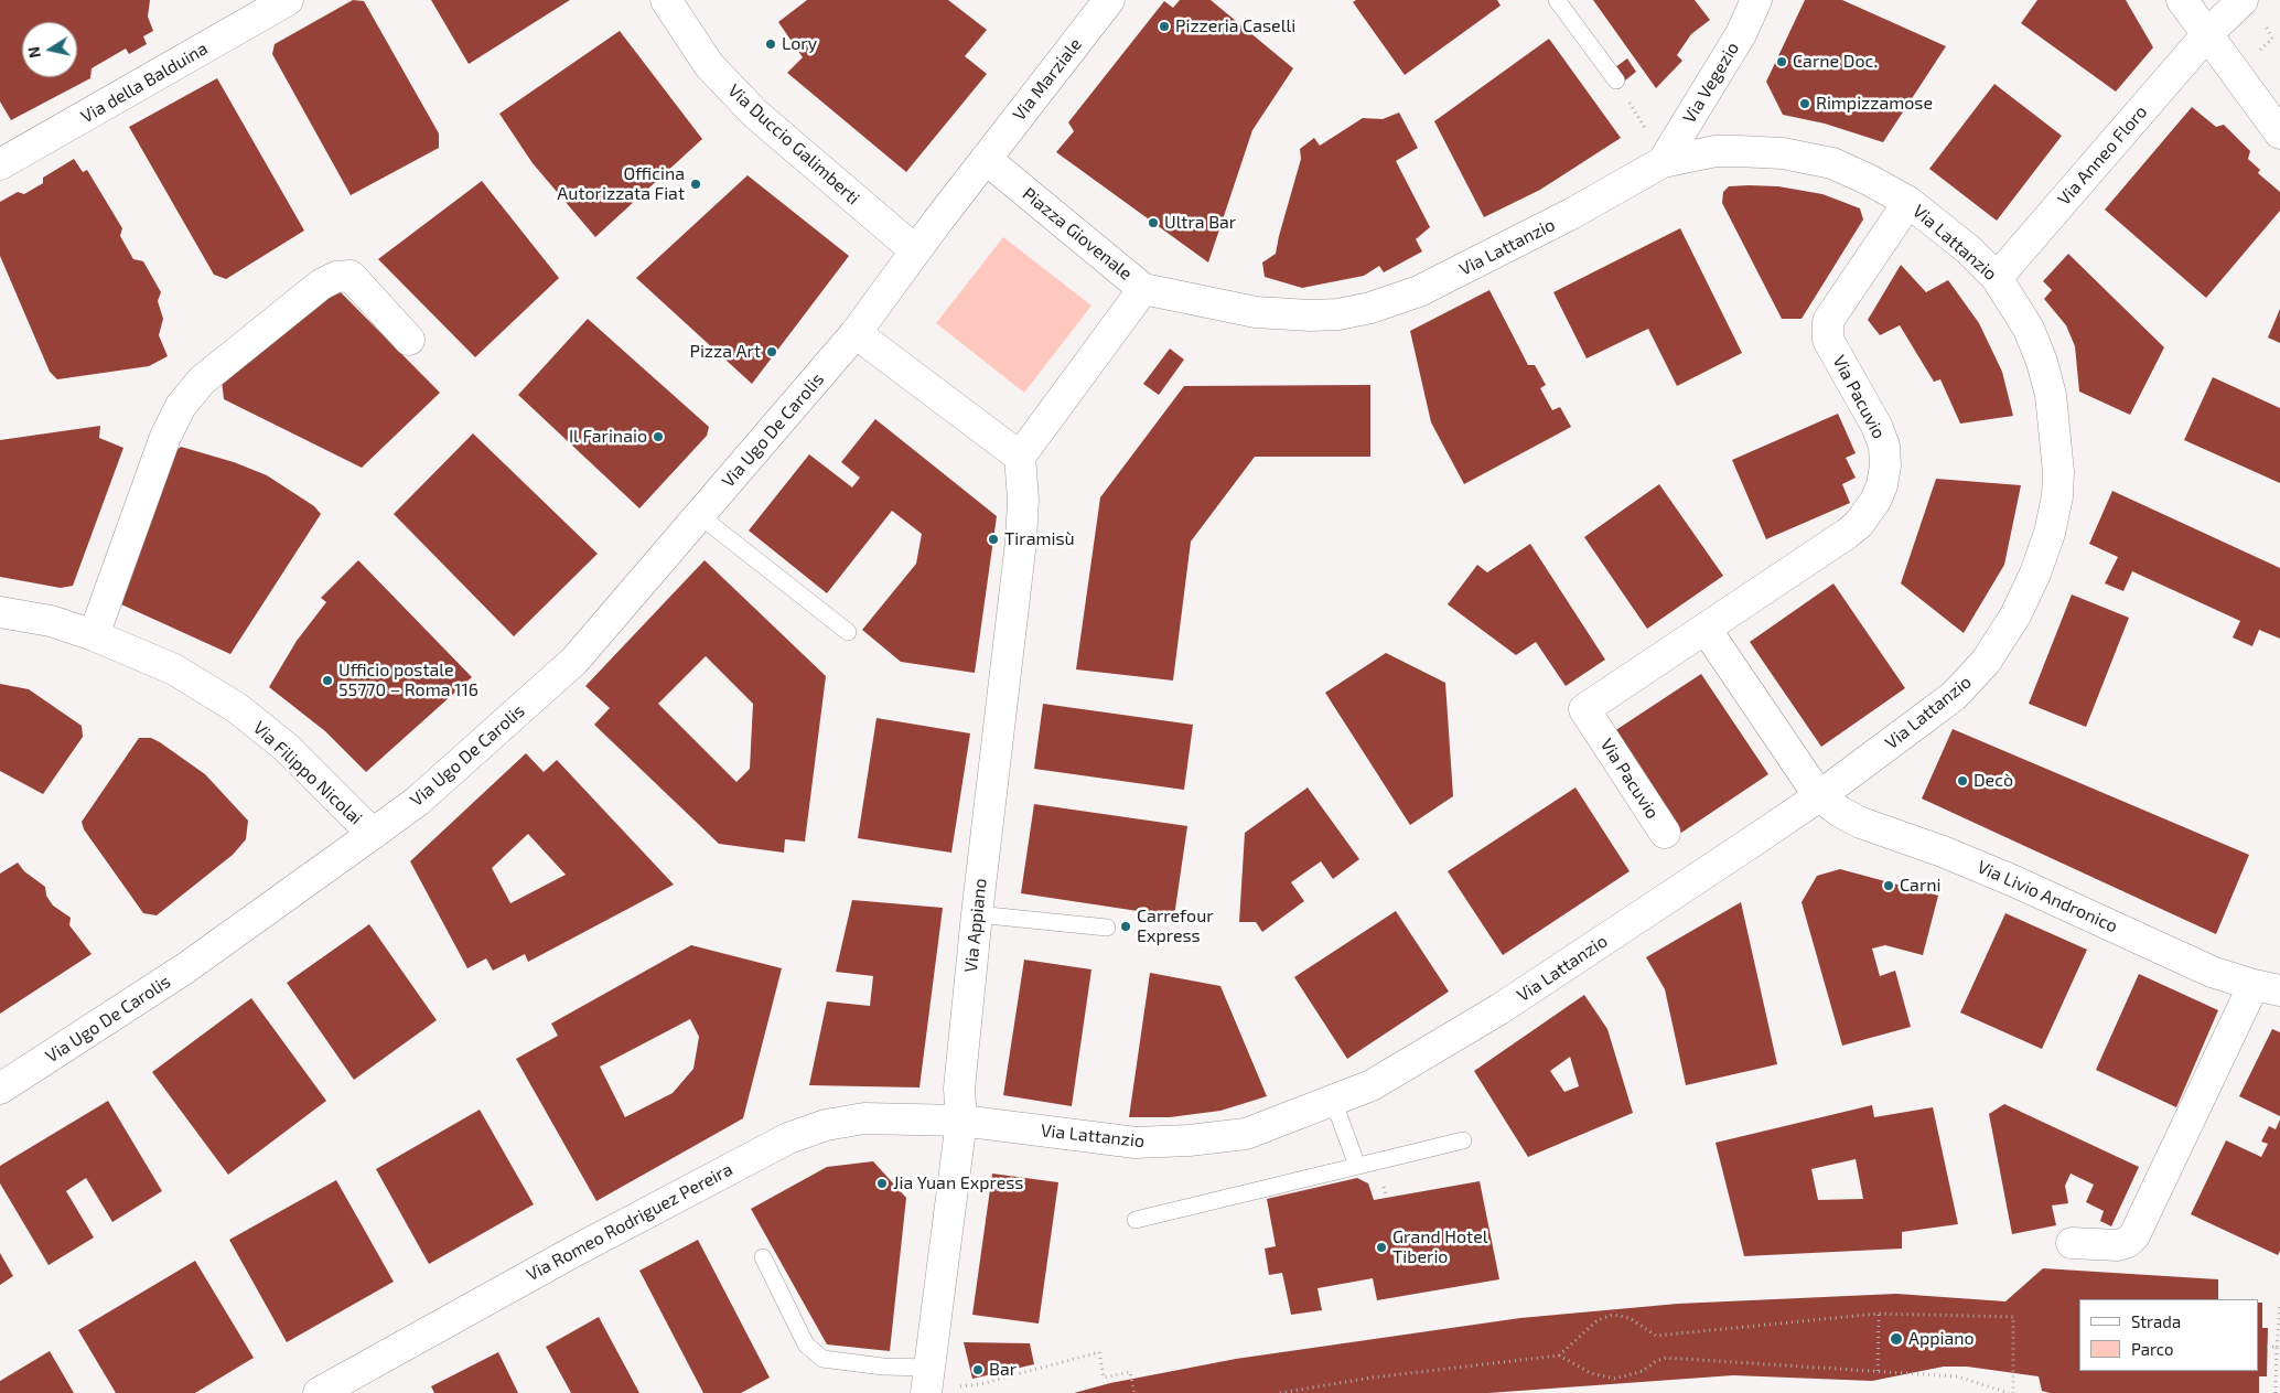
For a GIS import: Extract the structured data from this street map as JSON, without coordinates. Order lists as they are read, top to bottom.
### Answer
{
  "streets": {
    "street": [
      "Via Marziale",
      "Via della Balduina",
      "Via Vegezio",
      "Via Duccio Galimberti",
      "Via Anneo Floro",
      "Piazza Giovenale",
      "Via Lattanzio",
      "Via Pacuvio",
      "Via Ugo De Carolis",
      "Via Filippo Nicolai",
      "Via Livio Andronico",
      "Via Appiano",
      "Via Romeo Rodriguez Pereira"
    ]
  },
  "crossings": [
    ["Via Marziale", "Piazza Giovenale"],
    ["Via Vegezio", "Via Lattanzio"],
    ["Via Anneo Floro", "Via Lattanzio"],
    ["Piazza Giovenale", "Via Lattanzio"],
    ["Piazza Giovenale", "Via Appiano"],
    ["Via Lattanzio", "Via Pacuvio"],
    ["Via Lattanzio", "Via Livio Andronico"],
    ["Via Lattanzio", "Via Appiano"],
    ["Via Lattanzio", "Via Romeo Rodriguez Pereira"],
    ["Via Ugo De Carolis", "Via Filippo Nicolai"],
    ["Via Appiano", "Via Romeo Rodriguez Pereira"]
  ],
  "places": [
    "Pizzeria Caselli",
    "Lory",
    "Carne Doc.",
    "Rimpizzamose",
    "Officina Autorizzata Fiat",
    "Ultra Bar",
    "Pizza Art",
    "Il Farinaio",
    "Tiramisù",
    "Ufficio postale 55770 – Roma 116",
    "Decò",
    "Carni",
    "Carrefour Express",
    "Jia Yuan Express",
    "Grand Hotel Tiberio",
    "Appiano",
    "Bar"
  ],
  "legend": ["Strada", "Parco"],
  "north": "left"
}
